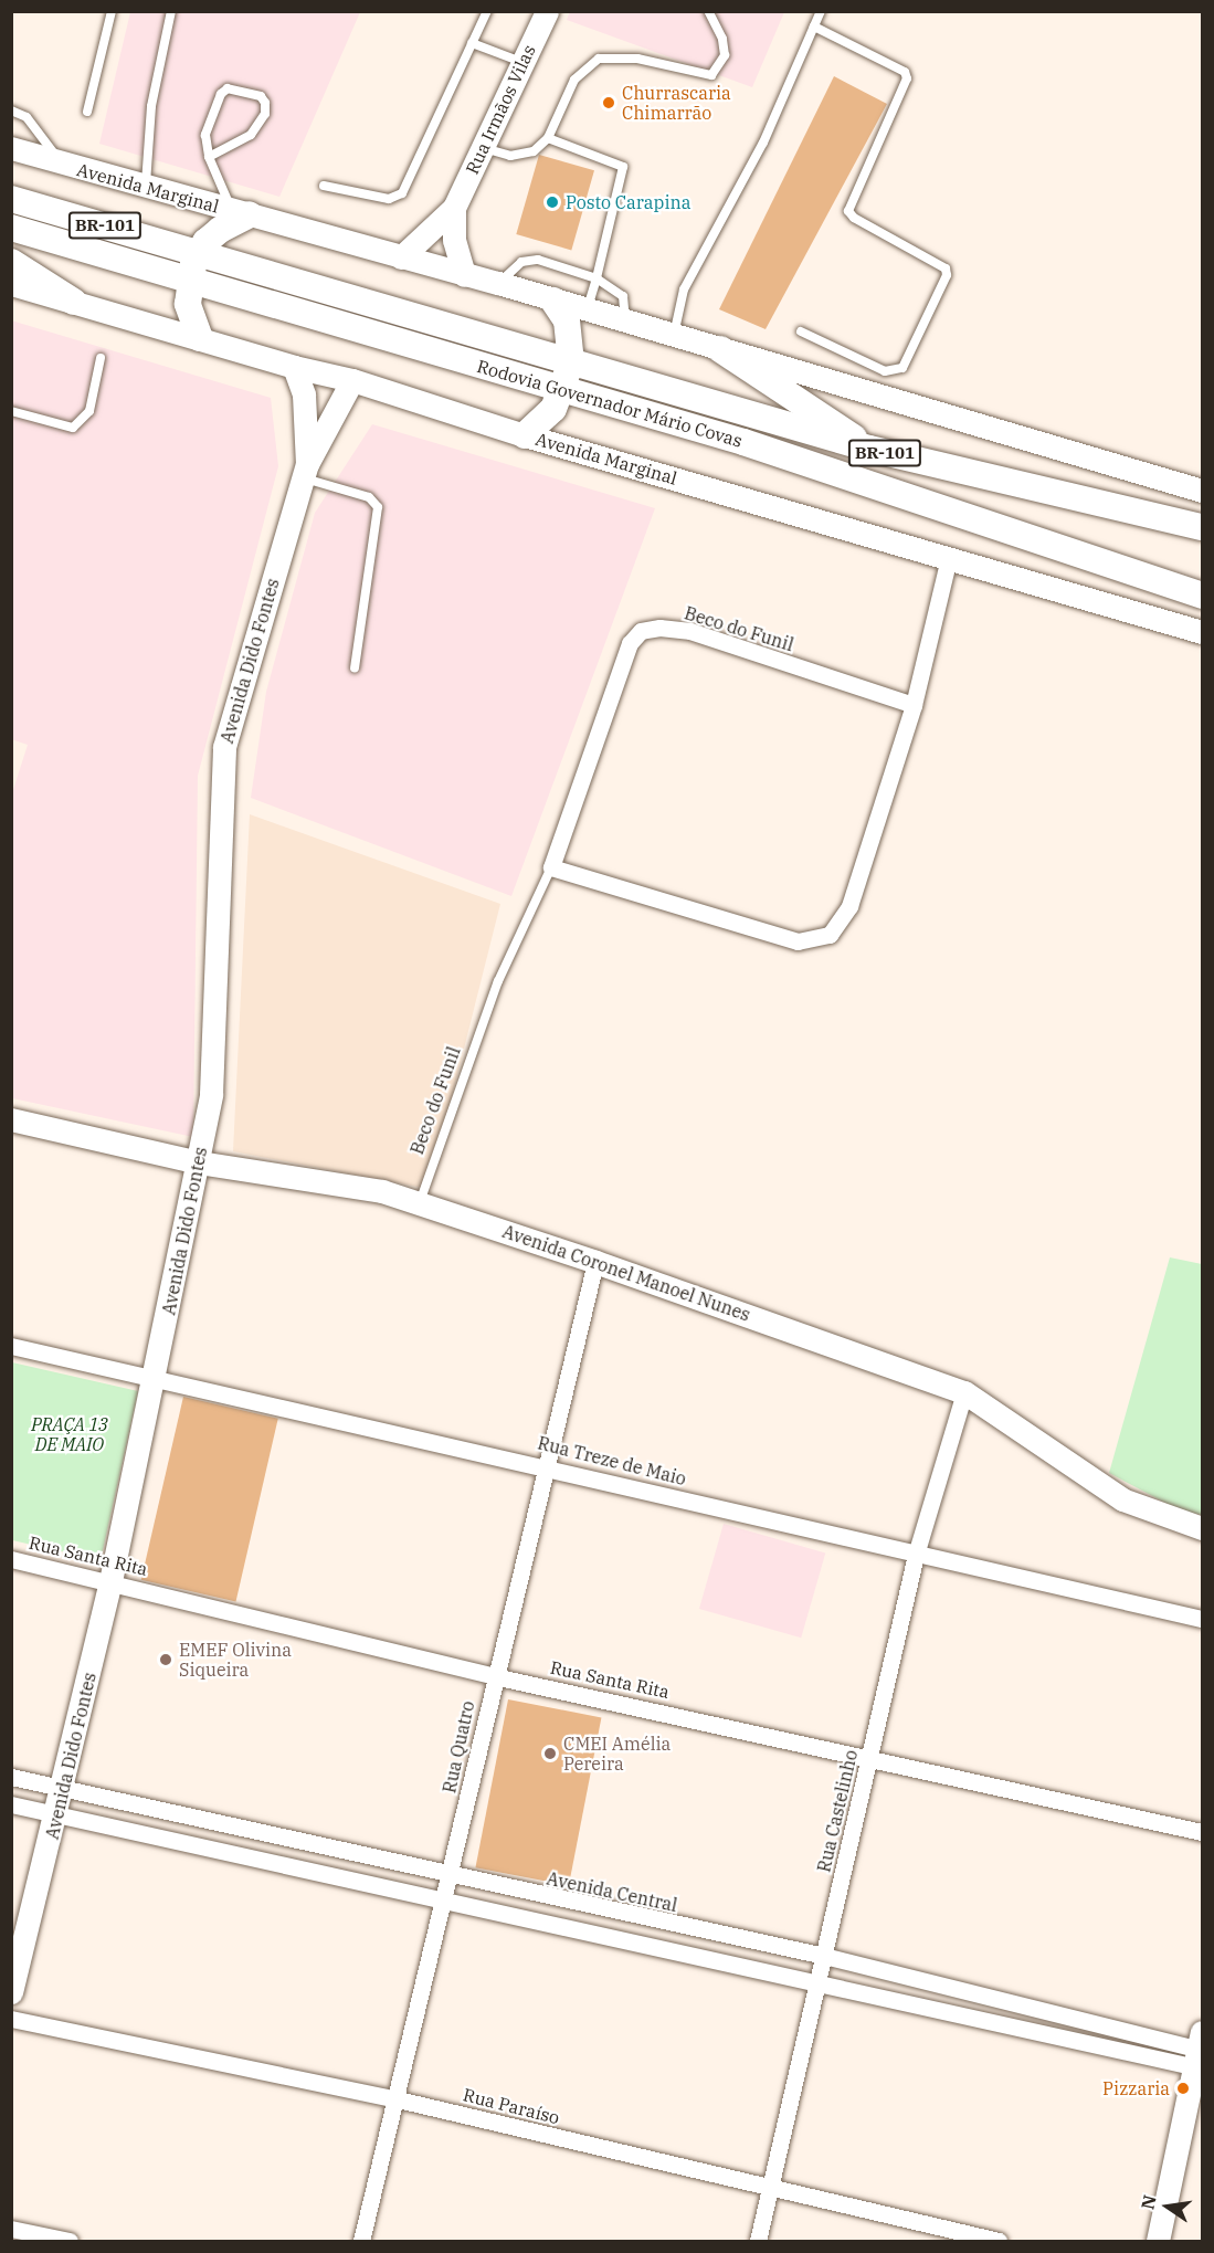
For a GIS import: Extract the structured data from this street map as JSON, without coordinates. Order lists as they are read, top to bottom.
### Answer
{
  "streets": {
    "main road": ["BR-101", "Rodovia Governador Mário Covas"],
    "street": [
      "Rua Irmãos Vilas",
      "Avenida Marginal",
      "Beco do Funil",
      "Avenida Dido Fontes",
      "Avenida Coronel Manoel Nunes",
      "Rua Treze de Maio",
      "Rua Santa Rita",
      "Rua Quatro",
      "Rua Castelinho",
      "Avenida Central",
      "Rua Paraíso"
    ]
  },
  "crossings": [
    ["Rua Irmãos Vilas", "Avenida Marginal"],
    ["Avenida Marginal", "Avenida Dido Fontes"],
    ["Beco do Funil", "Avenida Coronel Manoel Nunes"],
    ["Avenida Dido Fontes", "Avenida Coronel Manoel Nunes"],
    ["Avenida Dido Fontes", "Rua Treze de Maio"],
    ["Avenida Dido Fontes", "Rua Santa Rita"],
    ["Avenida Dido Fontes", "Avenida Central"],
    ["Avenida Coronel Manoel Nunes", "Rua Quatro"],
    ["Avenida Coronel Manoel Nunes", "Rua Castelinho"],
    ["Rua Treze de Maio", "Rua Quatro"],
    ["Rua Treze de Maio", "Rua Castelinho"],
    ["Rua Santa Rita", "Rua Quatro"],
    ["Rua Santa Rita", "Rua Castelinho"],
    ["Rua Quatro", "Avenida Central"],
    ["Rua Quatro", "Rua Paraíso"],
    ["Rua Castelinho", "Avenida Central"],
    ["Rua Castelinho", "Rua Paraíso"]
  ],
  "parks": ["PRAÇA 13 DE MAIO"],
  "places": [
    "Churrascaria Chimarrão",
    "Posto Carapina",
    "EMEF Olivina Siqueira",
    "CMEI Amélia Pereira",
    "Pizzaria"
  ],
  "north": "left"
}
